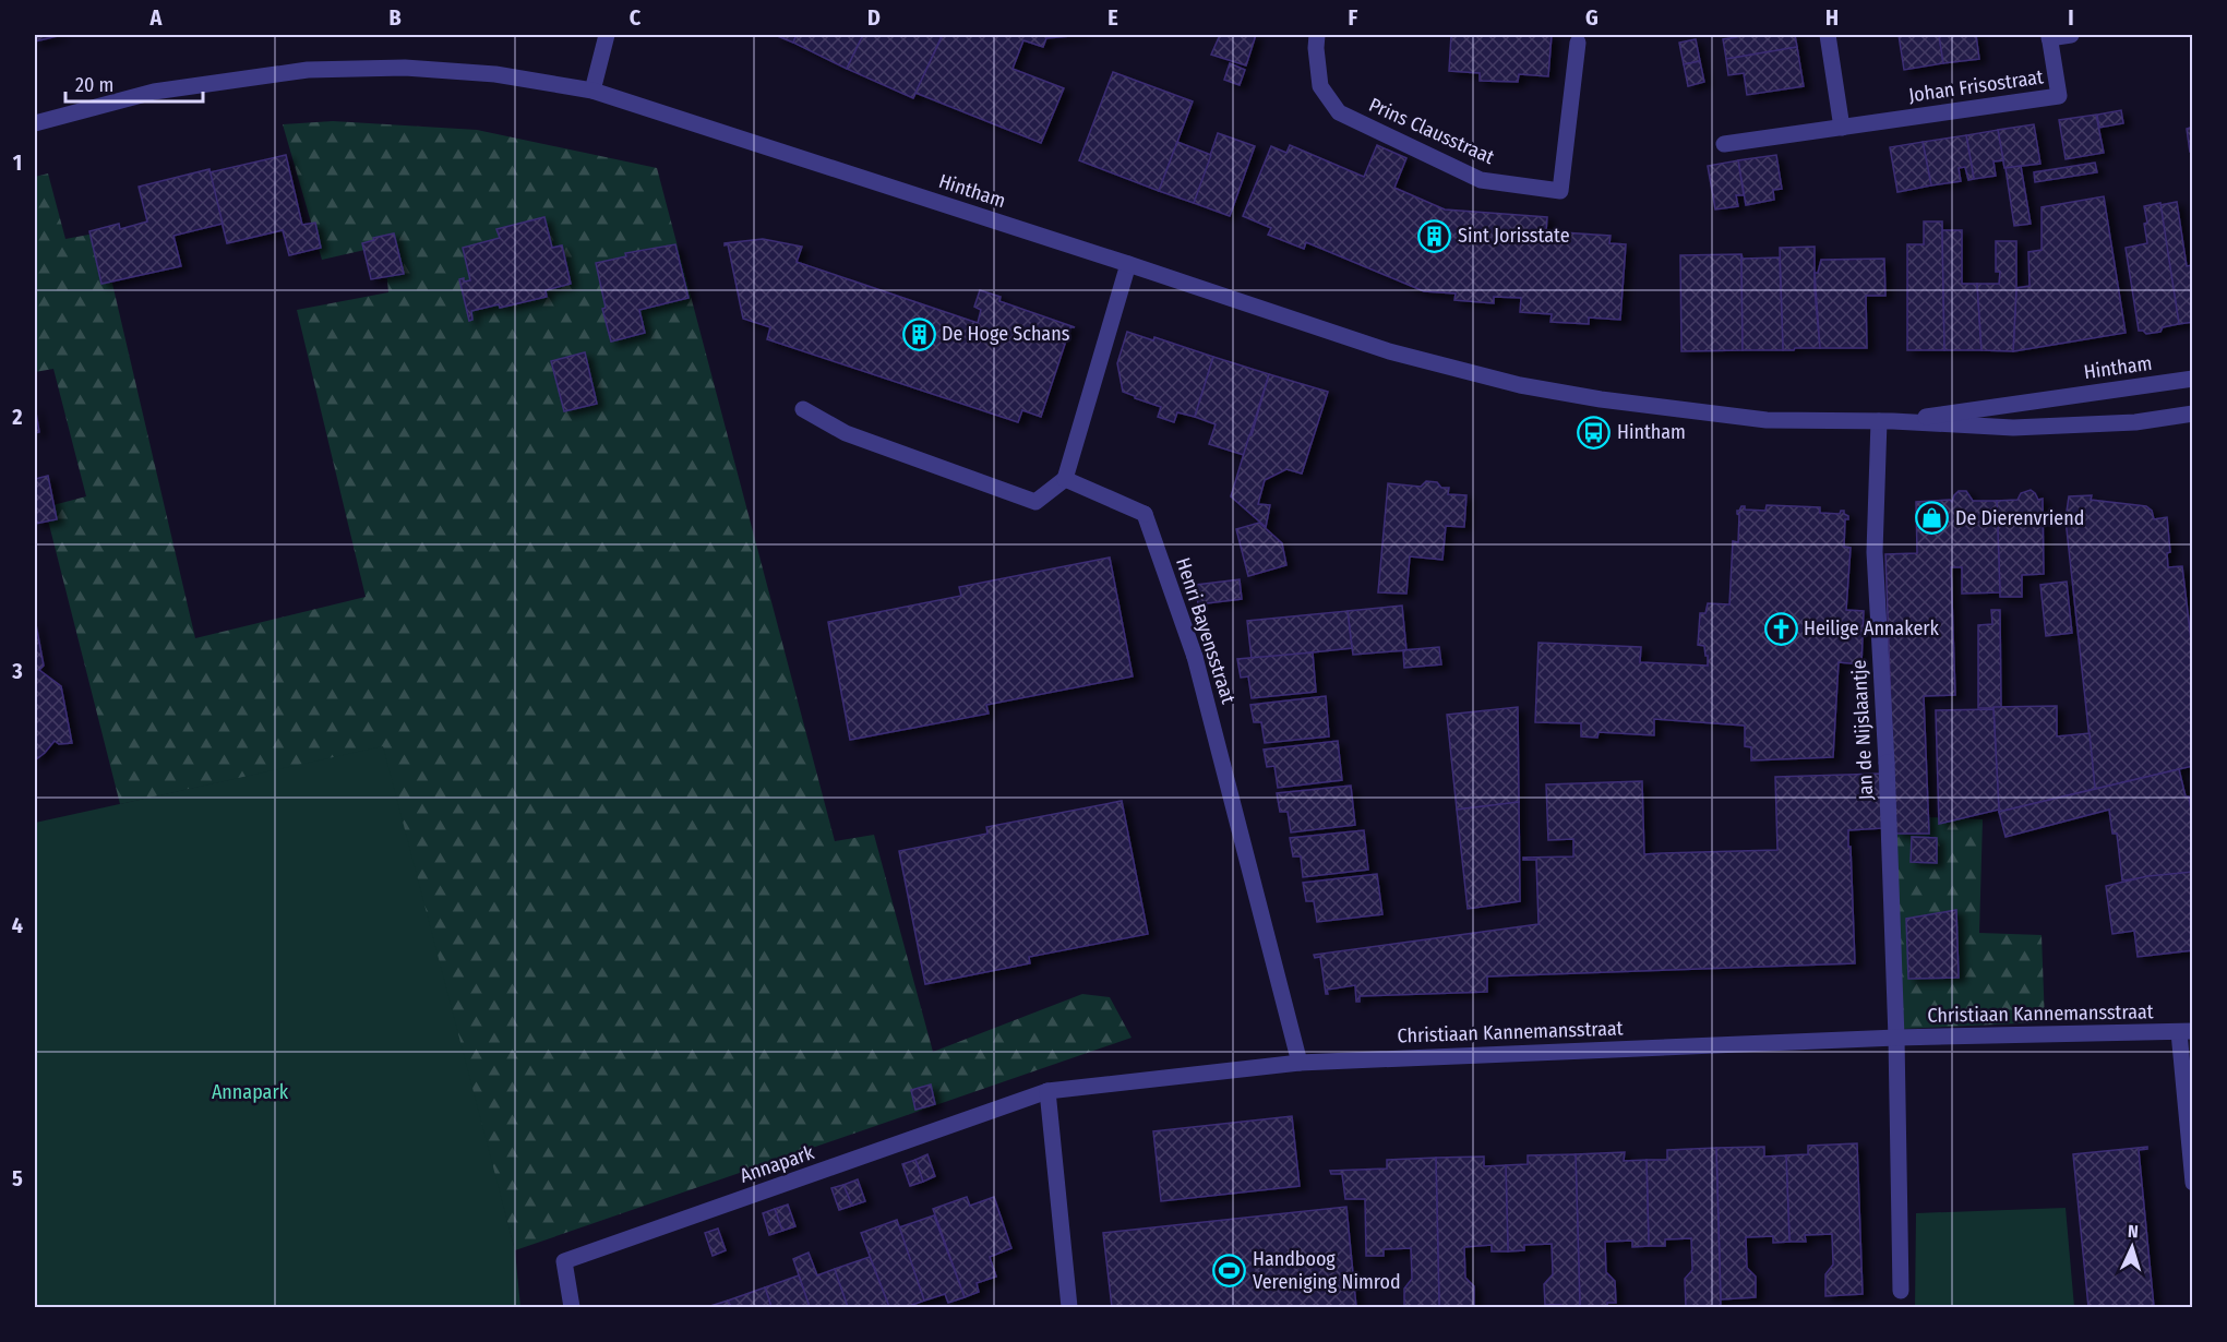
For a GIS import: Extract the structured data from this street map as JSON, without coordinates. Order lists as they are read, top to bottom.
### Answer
{
  "streets": {
    "street": [
      "Johan Frisostraat",
      "Prins Clausstraat",
      "Hintham",
      "Henri Bayensstraat",
      "Jan de Nijslaantje",
      "Christiaan Kannemansstraat",
      "Annapark"
    ]
  },
  "crossings": [
    ["Hintham", "Jan de Nijslaantje"],
    ["Henri Bayensstraat", "Christiaan Kannemansstraat"],
    ["Jan de Nijslaantje", "Christiaan Kannemansstraat"],
    ["Christiaan Kannemansstraat", "Annapark"]
  ],
  "parks": ["Annapark"],
  "places": {
    "building": ["Sint Jorisstate", "De Hoge Schans"],
    "bus stop": ["Hintham"],
    "shop": ["De Dierenvriend"],
    "church": ["Heilige Annakerk"],
    "sports": ["Handboog Vereniging Nimrod"]
  },
  "scale_bar": "20 m",
  "north": "top",
  "grid": {
    "columns": [
      "A",
      "B",
      "C",
      "D",
      "E",
      "F",
      "G",
      "H",
      "I"
    ],
    "rows": [
      "1",
      "2",
      "3",
      "4",
      "5"
    ]
  }
}
